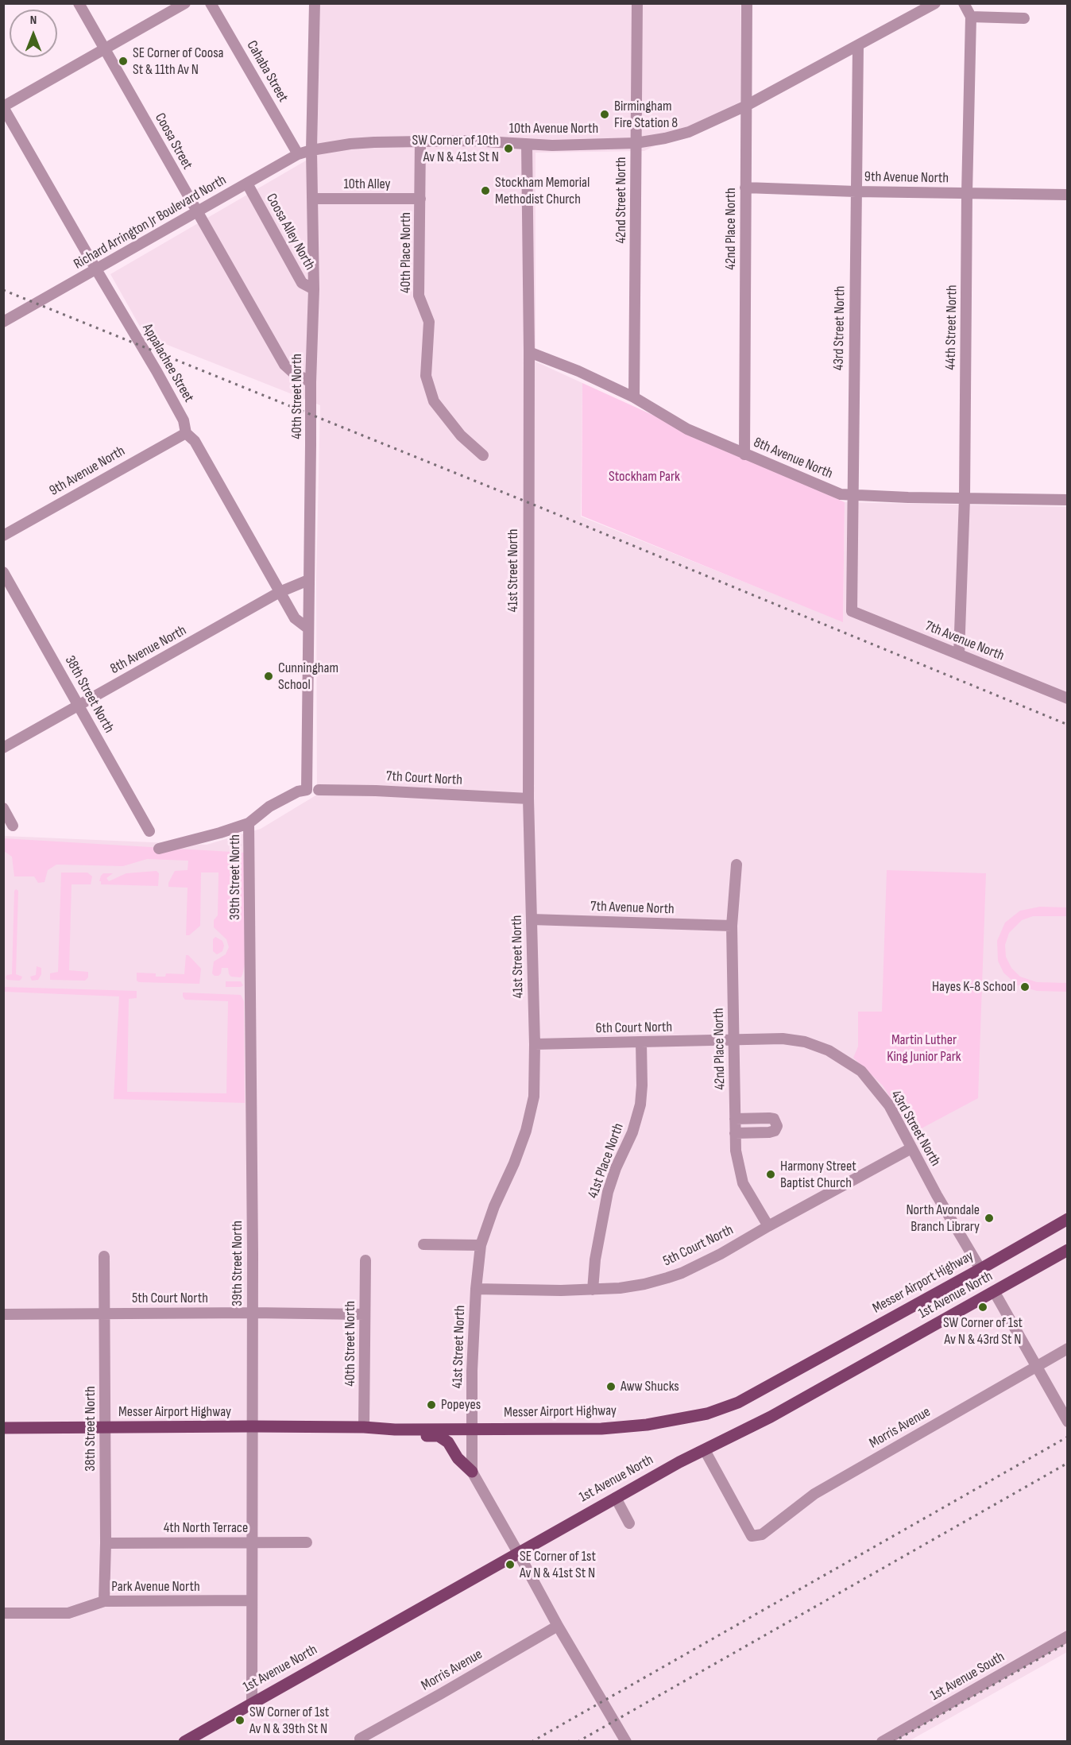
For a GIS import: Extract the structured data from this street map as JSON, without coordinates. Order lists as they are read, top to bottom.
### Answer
{
  "streets": {
    "main road": ["Messer Airport Highway", "1st Avenue North"],
    "street": [
      "Cahaba Street",
      "10th Avenue North",
      "Coosa Street",
      "9th Avenue North",
      "10th Alley",
      "42nd Street North",
      "Richard Arrington Jr Boulevard North",
      "42nd Place North",
      "Coosa Alley North",
      "40th Place North",
      "44th Street North",
      "43rd Street North",
      "Appalachee Street",
      "40th Street North",
      "8th Avenue North",
      "41st Street North",
      "7th Avenue North",
      "38th Street North",
      "7th Court North",
      "39th Street North",
      "6th Court North",
      "41st Place North",
      "5th Court North",
      "Morris Avenue",
      "4th North Terrace",
      "Park Avenue North",
      "1st Avenue South"
    ]
  },
  "crossings": [
    ["Cahaba Street", "Richard Arrington Jr Boulevard North"],
    ["10th Avenue North", "42nd Street North"],
    ["10th Avenue North", "Richard Arrington Jr Boulevard North"],
    ["10th Avenue North", "42nd Place North"],
    ["10th Avenue North", "40th Place North"],
    ["10th Avenue North", "43rd Street North"],
    ["10th Avenue North", "40th Street North"],
    ["10th Avenue North", "41st Street North"],
    ["Coosa Street", "Richard Arrington Jr Boulevard North"],
    ["Coosa Street", "40th Street North"],
    ["9th Avenue North", "42nd Place North"],
    ["9th Avenue North", "44th Street North"],
    ["9th Avenue North", "43rd Street North"],
    ["9th Avenue North", "Appalachee Street"],
    ["10th Alley", "40th Place North"],
    ["10th Alley", "40th Street North"],
    ["42nd Street North", "8th Avenue North"],
    ["Richard Arrington Jr Boulevard North", "Coosa Alley North"],
    ["Richard Arrington Jr Boulevard North", "Appalachee Street"],
    ["Richard Arrington Jr Boulevard North", "40th Street North"],
    ["42nd Place North", "43rd Street North"],
    ["42nd Place North", "8th Avenue North"],
    ["42nd Place North", "7th Avenue North"],
    ["42nd Place North", "6th Court North"],
    ["42nd Place North", "5th Court North"],
    ["Coosa Alley North", "40th Street North"],
    ["44th Street North", "8th Avenue North"],
    ["44th Street North", "7th Avenue North"],
    ["43rd Street North", "8th Avenue North"],
    ["43rd Street North", "7th Avenue North"],
    ["43rd Street North", "6th Court North"],
    ["43rd Street North", "5th Court North"],
    ["43rd Street North", "Messer Airport Highway"],
    ["Appalachee Street", "40th Street North"],
    ["Appalachee Street", "8th Avenue North"],
    ["40th Street North", "8th Avenue North"],
    ["40th Street North", "39th Street North"],
    ["40th Street North", "5th Court North"],
    ["40th Street North", "Messer Airport Highway"],
    ["8th Avenue North", "41st Street North"],
    ["8th Avenue North", "38th Street North"],
    ["41st Street North", "7th Avenue North"],
    ["41st Street North", "7th Court North"],
    ["41st Street North", "6th Court North"],
    ["41st Street North", "5th Court North"],
    ["41st Street North", "Messer Airport Highway"],
    ["41st Street North", "1st Avenue North"],
    ["41st Street North", "Morris Avenue"],
    ["38th Street North", "5th Court North"],
    ["38th Street North", "Messer Airport Highway"],
    ["38th Street North", "4th North Terrace"],
    ["38th Street North", "Park Avenue North"],
    ["39th Street North", "5th Court North"],
    ["39th Street North", "Messer Airport Highway"],
    ["39th Street North", "1st Avenue North"],
    ["39th Street North", "4th North Terrace"],
    ["39th Street North", "Park Avenue North"],
    ["6th Court North", "41st Place North"],
    ["41st Place North", "5th Court North"],
    ["1st Avenue North", "Morris Avenue"]
  ],
  "parks": ["Stockham Park", "Martin Luther King Junior Park"],
  "places": [
    "SE Corner of Coosa St & 11th Av N",
    "Birmingham Fire Station 8",
    "SW Corner of 10th Av N & 41st St N",
    "Stockham Memorial Methodist Church",
    "Cunningham School",
    "Hayes K-8 School",
    "Harmony Street Baptist Church",
    "North Avondale Branch Library",
    "SW Corner of 1st Av N & 43rd St N",
    "Aww Shucks",
    "Popeyes",
    "SE Corner of 1st Av N & 41st St N",
    "SW Corner of 1st Av N & 39th St N"
  ],
  "north": "top"
}
